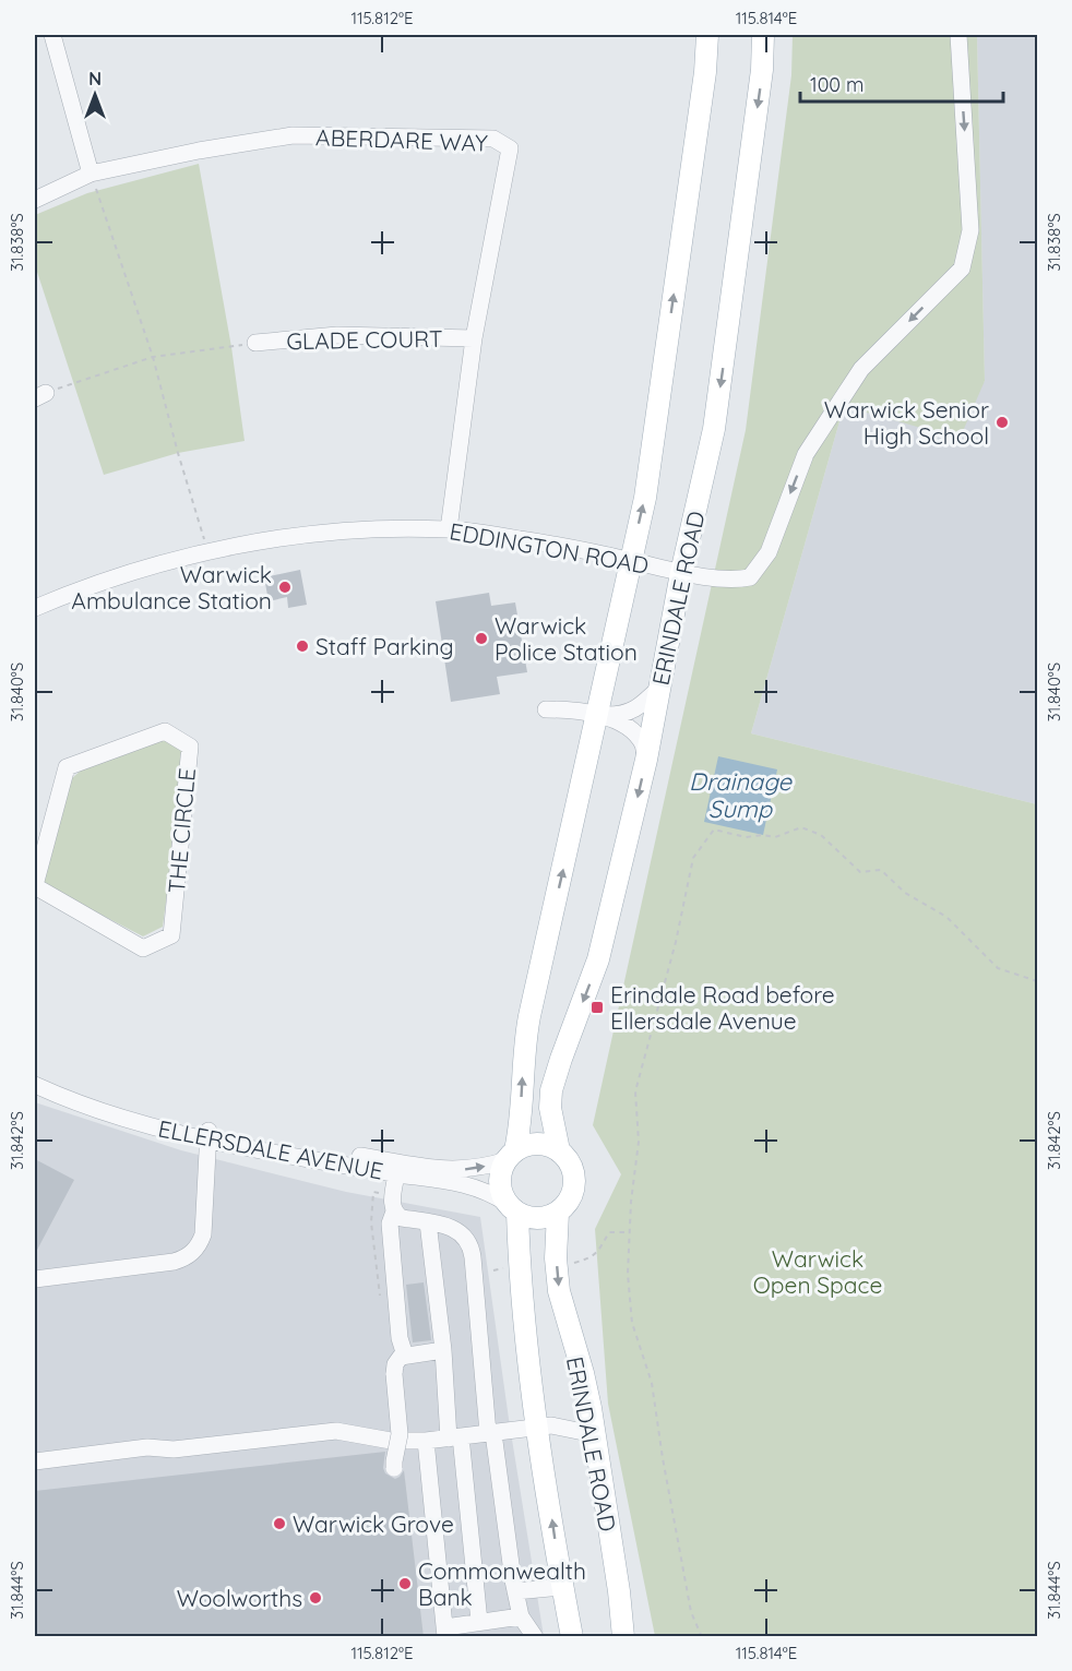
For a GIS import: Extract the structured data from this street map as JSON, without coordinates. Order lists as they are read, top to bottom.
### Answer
{
  "streets": {
    "main road": ["ERINDALE ROAD"],
    "street": [
      "ABERDARE WAY",
      "GLADE COURT",
      "EDDINGTON ROAD",
      "THE CIRCLE",
      "ELLERSDALE AVENUE"
    ]
  },
  "crossings": [
    ["ABERDARE WAY", "GLADE COURT"],
    ["ABERDARE WAY", "EDDINGTON ROAD"],
    ["EDDINGTON ROAD", "ERINDALE ROAD"],
    ["ERINDALE ROAD", "ELLERSDALE AVENUE"]
  ],
  "one_way": ["EDDINGTON ROAD"],
  "water": ["Drainage Sump"],
  "parks": ["Warwick Open Space"],
  "places": {
    "other": [
      "Warwick Senior High School",
      "Warwick Ambulance Station",
      "Warwick Police Station",
      "Staff Parking",
      "Warwick Grove",
      "Commonwealth Bank",
      "Woolworths"
    ],
    "transit": ["Erindale Road before Ellersdale Avenue"]
  },
  "scale_bar": "100 m",
  "north": "top",
  "coordinates": [
    "115.812°E",
    "115.814°E",
    "31.838°S",
    "31.840°S",
    "31.842°S",
    "31.844°S"
  ]
}
